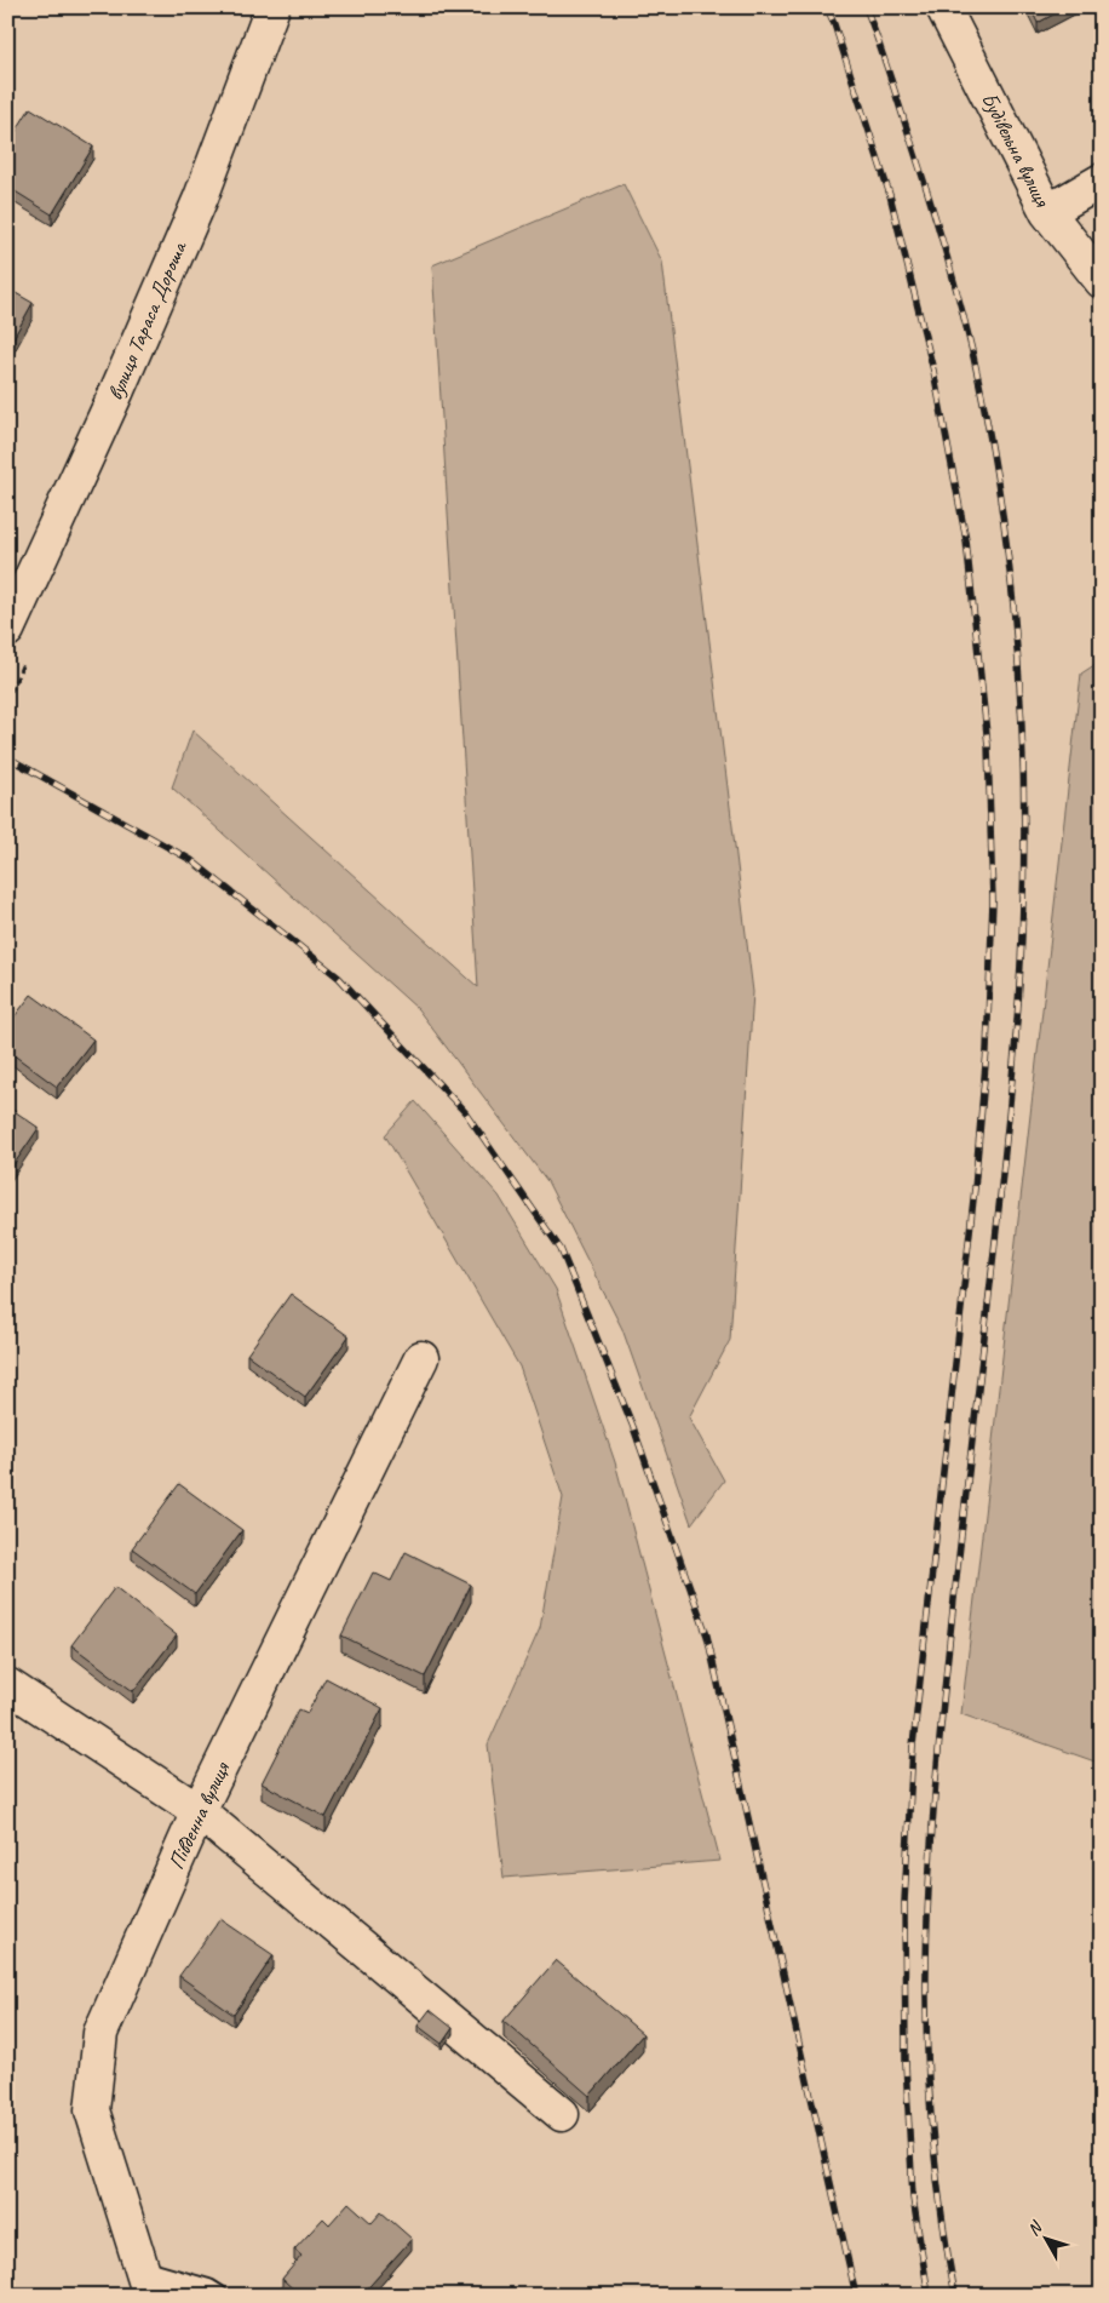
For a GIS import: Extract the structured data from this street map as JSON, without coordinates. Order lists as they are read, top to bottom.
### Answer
{
  "streets": {
    "street": ["Будівельна вулиця", "вулиця Тараса Дороша", "Південна вулиця"]
  },
  "north": "top left"
}
